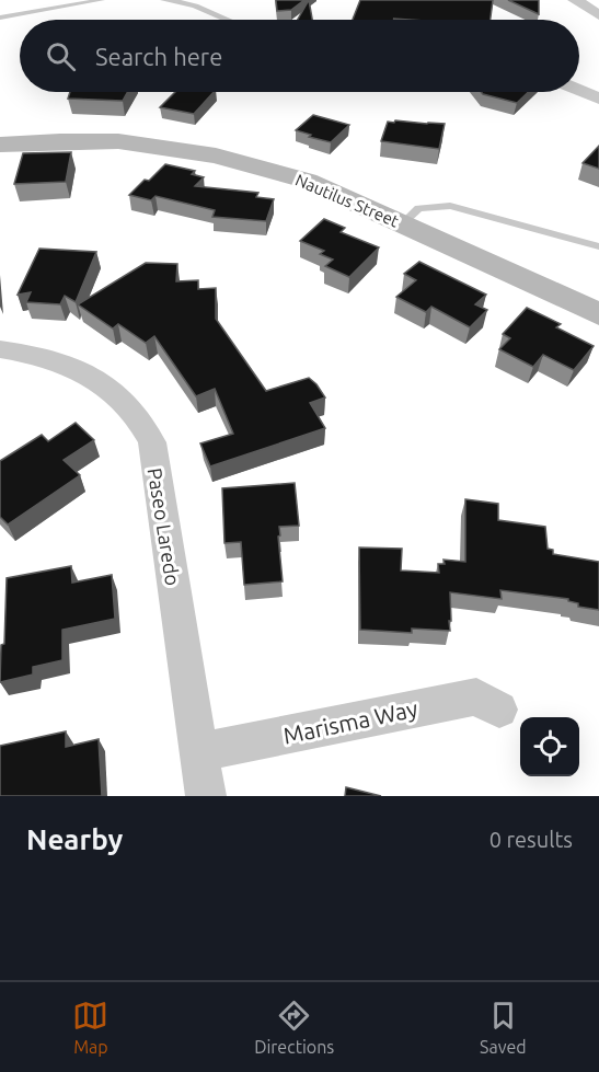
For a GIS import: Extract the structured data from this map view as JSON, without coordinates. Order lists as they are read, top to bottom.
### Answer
{
  "streets": {
    "main road": ["Nautilus Street"],
    "street": ["Paseo Laredo", "Marisma Way"]
  },
  "crossings": [
    ["Paseo Laredo", "Marisma Way"]
  ],
  "page": {
    "search": "Search here",
    "heading": ["Nearby", "0 results"],
    "nav": ["Map", "Directions", "Saved"]
  }
}
